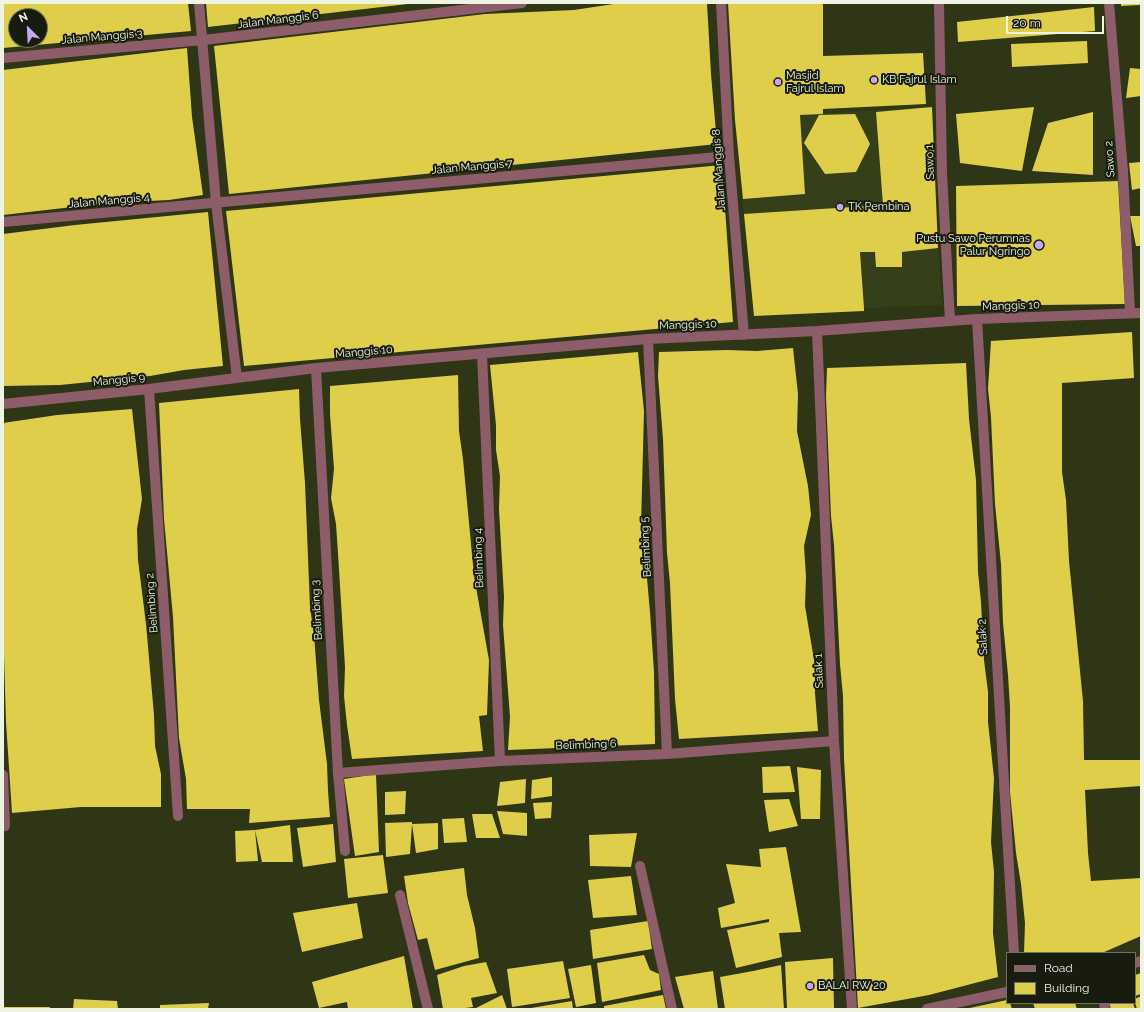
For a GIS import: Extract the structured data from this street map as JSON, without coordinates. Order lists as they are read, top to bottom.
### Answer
{
  "streets": {
    "street": [
      "Jalan Manggis 6",
      "Jalan Manggis 3",
      "Sawo 2",
      "Sawo 1",
      "Jalan Manggis 7",
      "Jalan Manggis 8",
      "Jalan Manggis 4",
      "Manggis 10",
      "Manggis 9",
      "Belimbing 5",
      "Belimbing 4",
      "Belimbing 2",
      "Belimbing 3",
      "Salak 2",
      "Salak 1",
      "Belimbing 6"
    ]
  },
  "crossings": [
    ["Jalan Manggis 6", "Jalan Manggis 3"],
    ["Sawo 2", "Manggis 10"],
    ["Sawo 1", "Manggis 10"],
    ["Jalan Manggis 7", "Jalan Manggis 8"],
    ["Jalan Manggis 7", "Jalan Manggis 4"],
    ["Jalan Manggis 8", "Manggis 10"],
    ["Manggis 10", "Manggis 9"],
    ["Manggis 10", "Belimbing 5"],
    ["Manggis 10", "Belimbing 4"],
    ["Manggis 10", "Belimbing 3"],
    ["Manggis 10", "Salak 2"],
    ["Manggis 10", "Salak 1"],
    ["Manggis 9", "Belimbing 2"],
    ["Belimbing 5", "Belimbing 6"],
    ["Belimbing 4", "Belimbing 6"],
    ["Belimbing 3", "Belimbing 6"],
    ["Salak 1", "Belimbing 6"]
  ],
  "places": [
    "KB Fajrul Islam",
    "Masjid Fajrul Islam",
    "TK Pembina",
    "Pustu Sawo Perumnas Palur Ngringo",
    "BALAI RW 20"
  ],
  "legend": ["Road", "Building"],
  "scale_bar": "20 m",
  "north": "top left"
}
